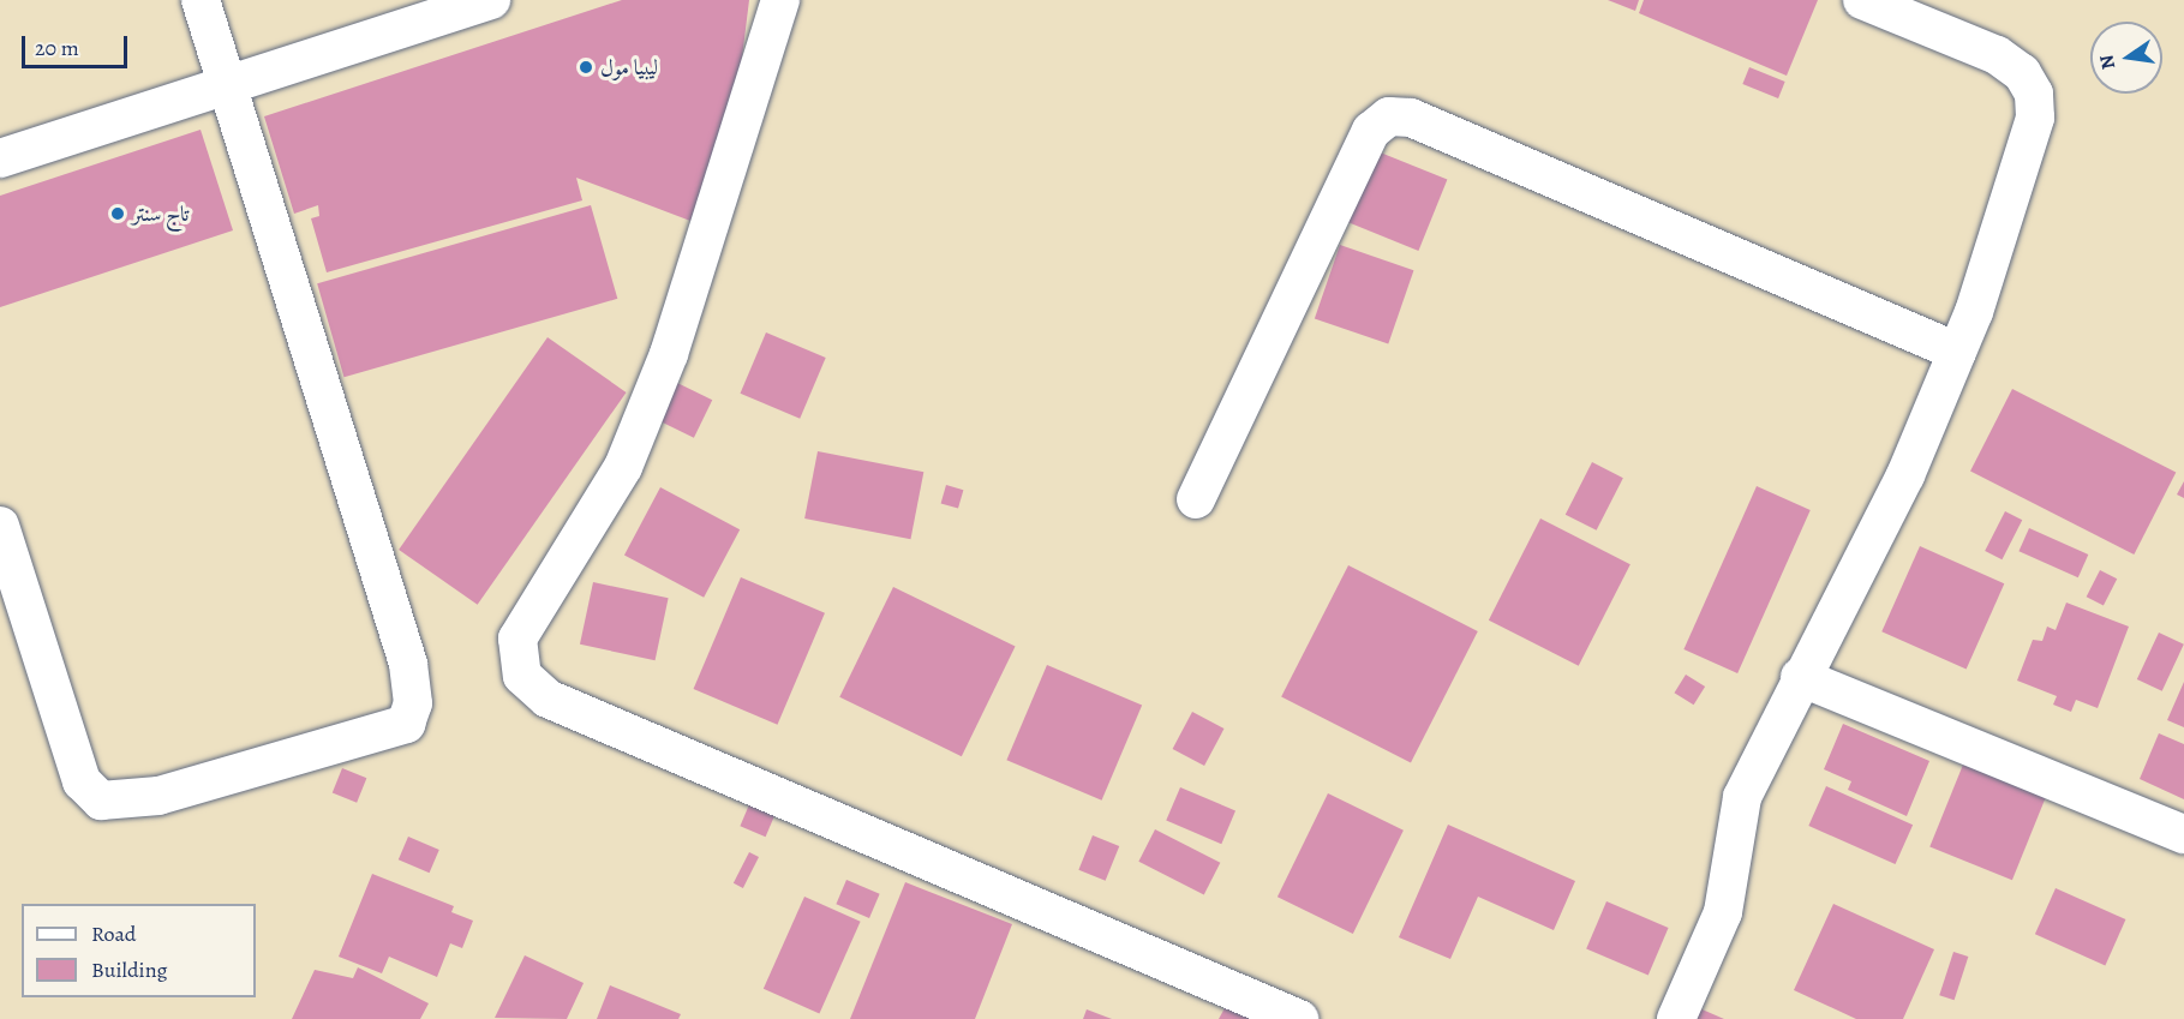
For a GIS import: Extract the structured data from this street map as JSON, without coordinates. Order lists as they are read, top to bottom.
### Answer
{
  "places": ["ليبيا مول", "تاج سنتر"],
  "legend": ["Road", "Building"],
  "scale_bar": "20 m",
  "north": "left"
}
